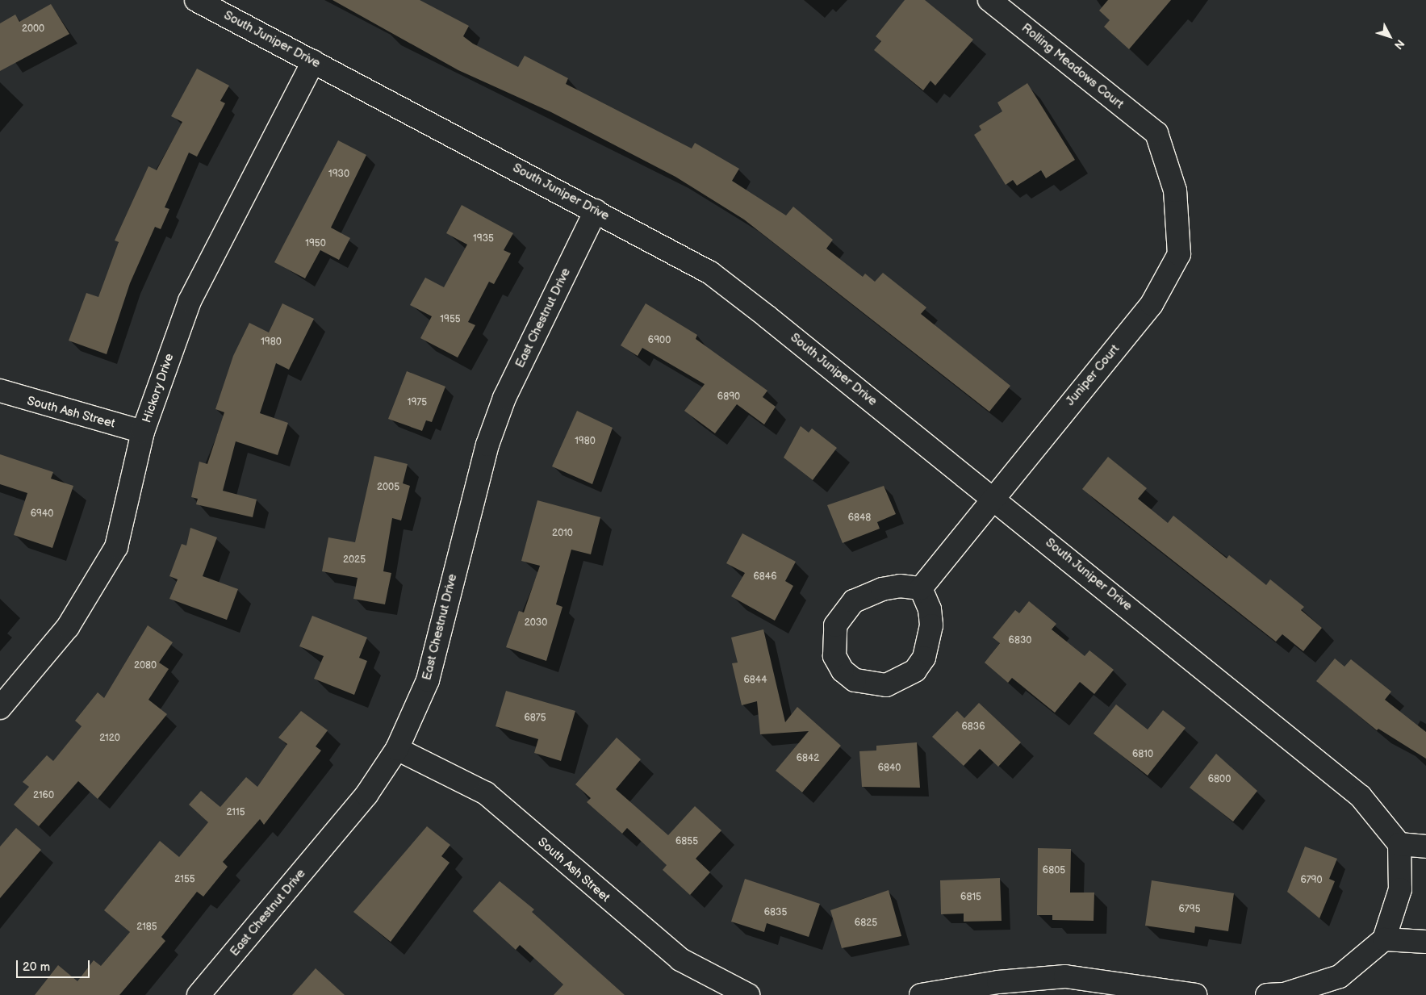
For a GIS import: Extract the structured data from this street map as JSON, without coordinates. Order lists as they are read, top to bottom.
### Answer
{
  "streets": {
    "street": [
      "South Juniper Drive",
      "Rolling Meadows Court",
      "East Chestnut Drive",
      "Juniper Court",
      "Hickory Drive",
      "South Ash Street"
    ]
  },
  "crossings": [
    ["South Juniper Drive", "East Chestnut Drive"],
    ["South Juniper Drive", "Juniper Court"],
    ["South Juniper Drive", "Hickory Drive"],
    ["Rolling Meadows Court", "Juniper Court"],
    ["East Chestnut Drive", "South Ash Street"],
    ["Hickory Drive", "South Ash Street"]
  ],
  "house_numbers": [
    "2000",
    "1930",
    "1935",
    "1950",
    "1955",
    "6900",
    "1980",
    "6890",
    "1975",
    "1980",
    "2005",
    "6940",
    "6848",
    "2010",
    "2025",
    "6846",
    "2030",
    "6830",
    "2080",
    "6844",
    "6875",
    "6836",
    "2120",
    "6810",
    "6842",
    "6840",
    "6800",
    "2160",
    "2115",
    "6855",
    "6805",
    "2155",
    "6790",
    "6815",
    "6795",
    "6835",
    "6825",
    "2185"
  ],
  "scale_bar": "20 m",
  "north": "bottom right"
}
